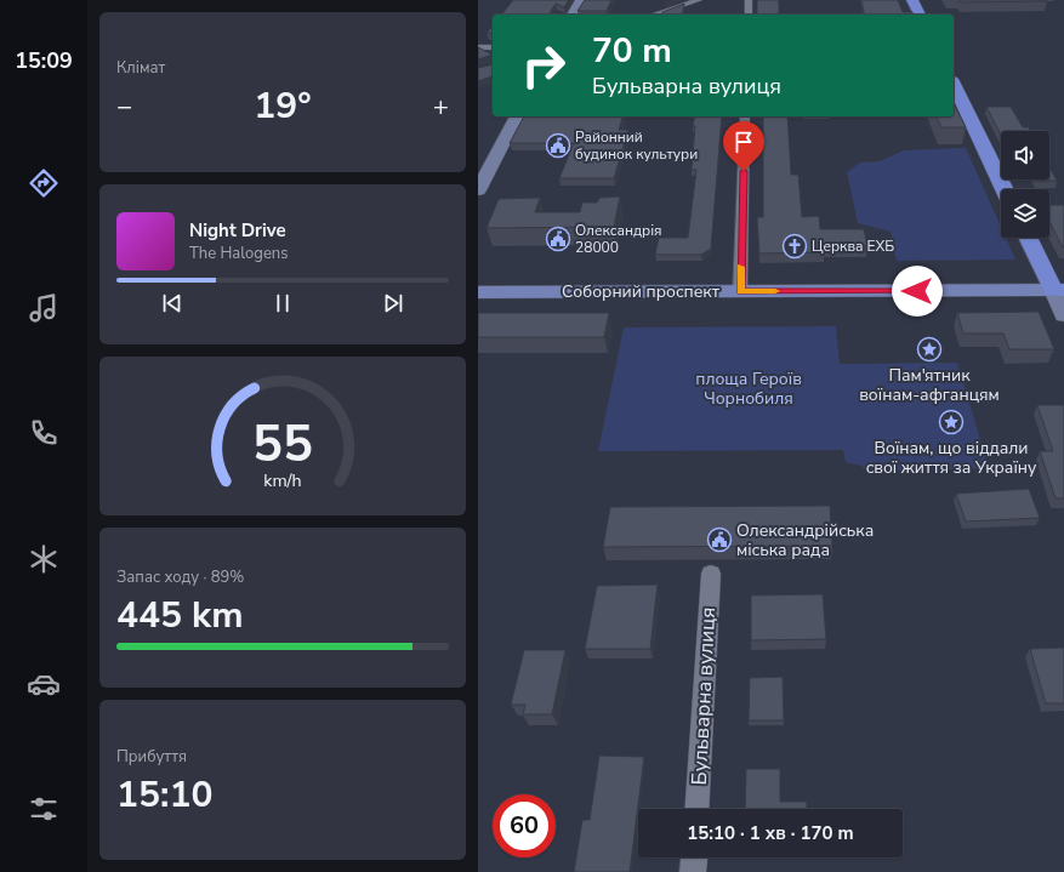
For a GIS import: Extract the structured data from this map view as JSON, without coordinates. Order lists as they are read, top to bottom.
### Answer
{
  "streets": {
    "main road": ["Соборний проспект"],
    "street": ["Бульварна вулиця"]
  },
  "parks": ["площа Героїв Чорнобиля"],
  "places": {
    "public building": ["Районний будинок культури", "Олександрія 28000", "Олександрійська міська рада"],
    "church": ["Церква ЕХБ"],
    "place": ["Пам'ятник воїнам-афганцям", "Воїнам, що віддали свої життя за Україну"]
  },
  "page": {
    "tabs": "15:09",
    "tile": [
      "Клімат",
      ["Запас ходу · 89%", "445 km"],
      ["Прибуття", "15:10"]
    ],
    "turn": ["70 m", "Бульварна вулиця"],
    "heat": ["−", "19°", "+"],
    "song": ["Night Drive", "The Halogens"],
    "limit": "60",
    "trip": "15:10 · 1 хв · 170 m",
    "gauge": ["55", "km/h"]
  }
}
